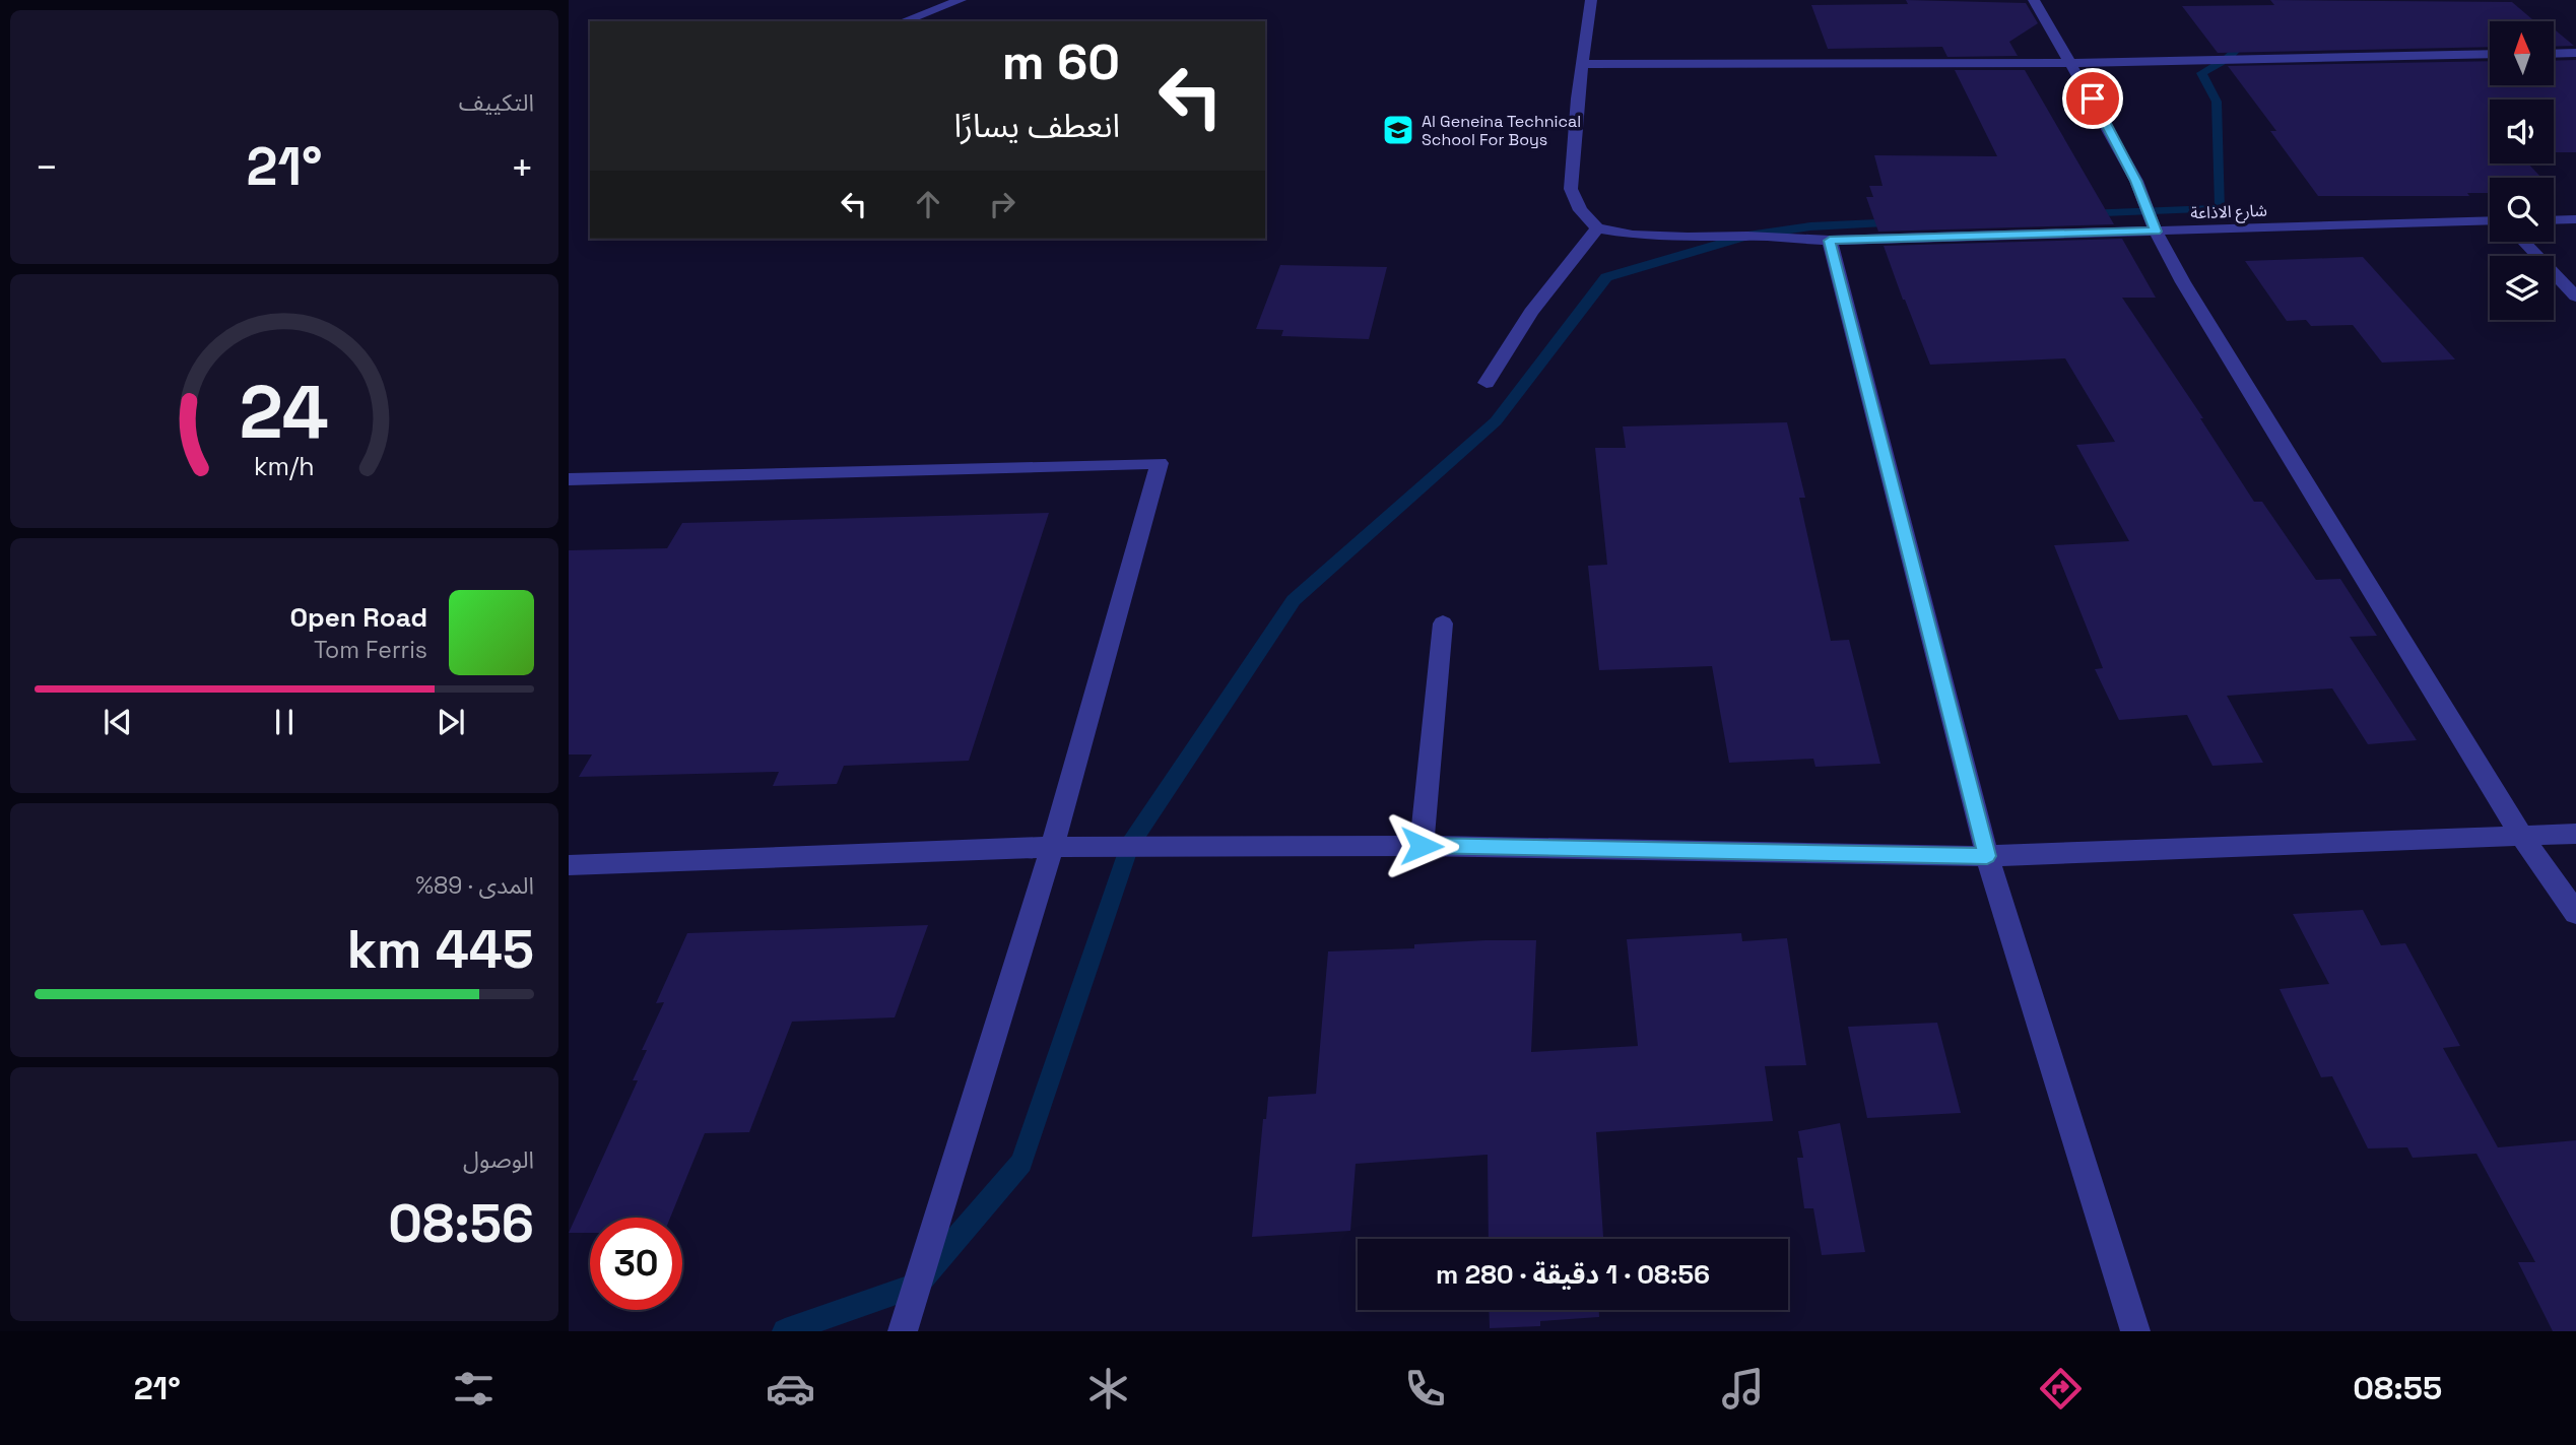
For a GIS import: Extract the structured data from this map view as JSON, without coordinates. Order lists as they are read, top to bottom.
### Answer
{
  "streets": {
    "street": ["شارع الاذاعة"]
  },
  "places": {
    "school or university": ["Al Geneina Technical School For Boys"]
  },
  "north": "top",
  "page": {
    "tile": [
      "التكييف",
      ["المدى · 89%", "445 km"],
      ["الوصول", "08:56"]
    ],
    "turn": ["60 m", "انعطف يسارًا"],
    "heat": ["−", "21°", "+"],
    "song": ["Open Road", "Tom Ferris"],
    "limit": "30",
    "trip": "08:56 · 1 دقيقة · 280 m",
    "tabs": ["08:55", "21°"],
    "gauge": ["24", "km/h"]
  }
}
